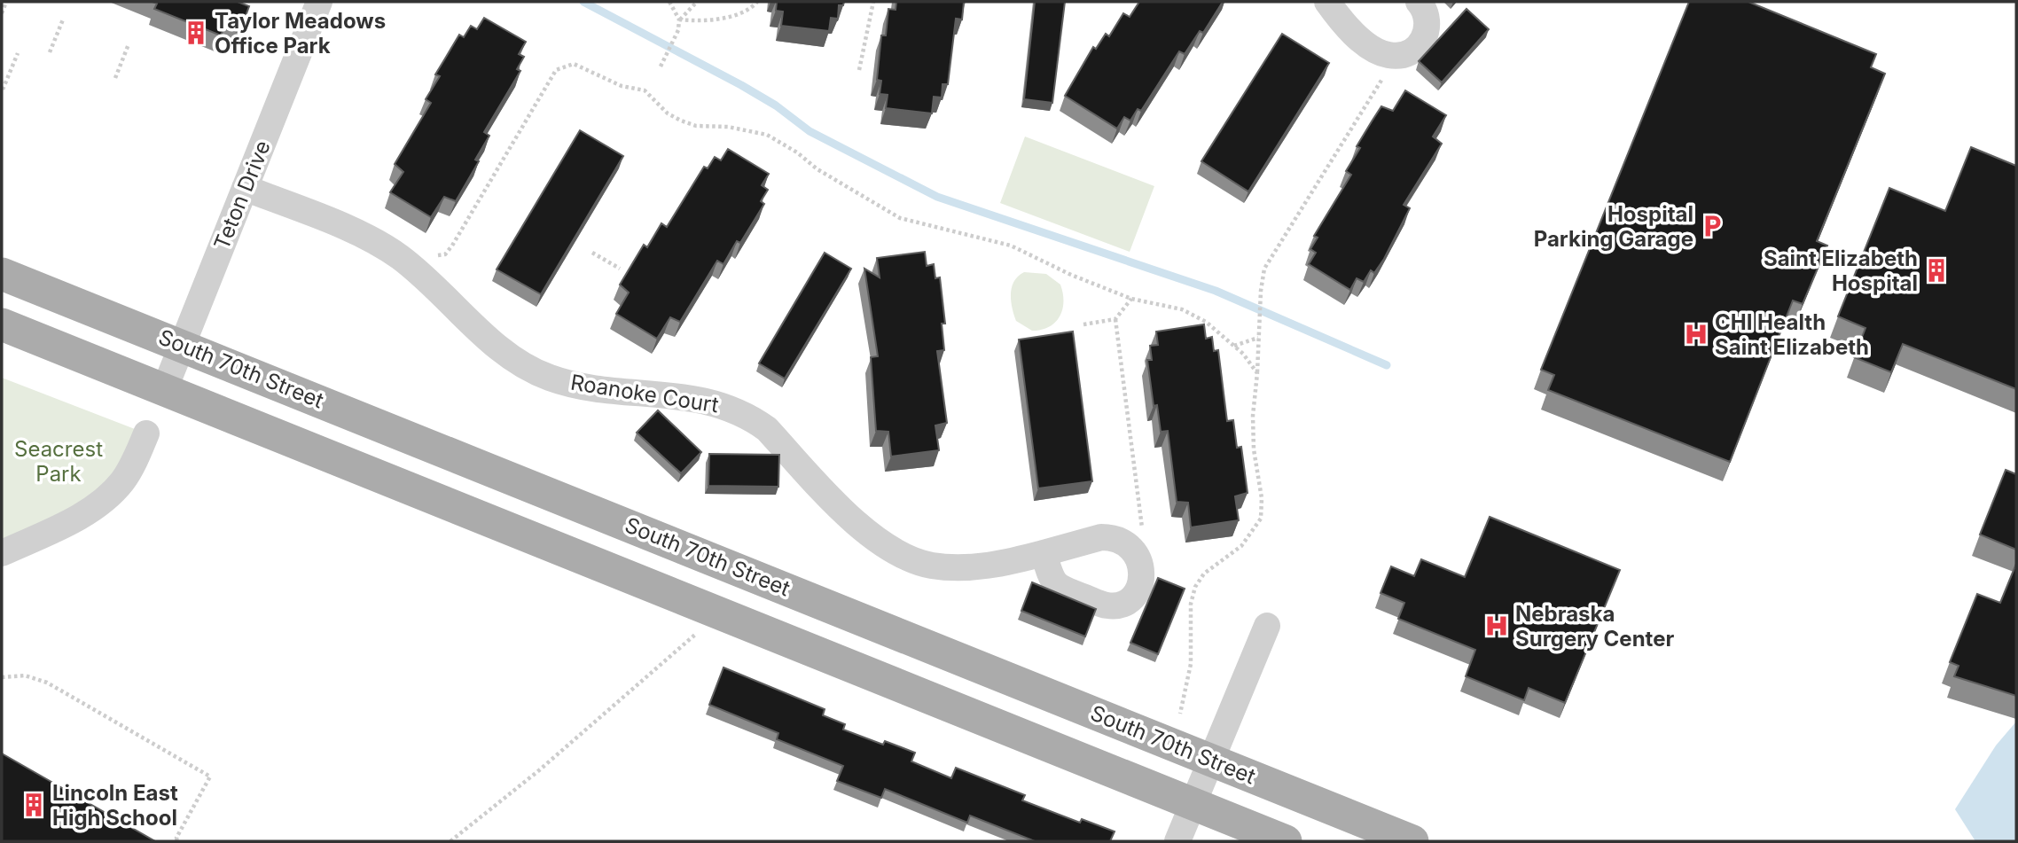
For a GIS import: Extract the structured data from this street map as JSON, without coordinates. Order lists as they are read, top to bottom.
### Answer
{
  "streets": {
    "main road": ["South 70th Street"],
    "street": ["Teton Drive", "Roanoke Court"]
  },
  "crossings": [
    ["Teton Drive", "South 70th Street"],
    ["Teton Drive", "Roanoke Court"]
  ],
  "parks": ["Seacrest Park"],
  "places": {
    "building": ["Taylor Meadows Office Park", "Saint Elizabeth Hospital", "Lincoln East High School"],
    "parking": ["Hospital Parking Garage"],
    "hospital": ["CHI Health Saint Elizabeth", "Nebraska Surgery Center"]
  }
}
